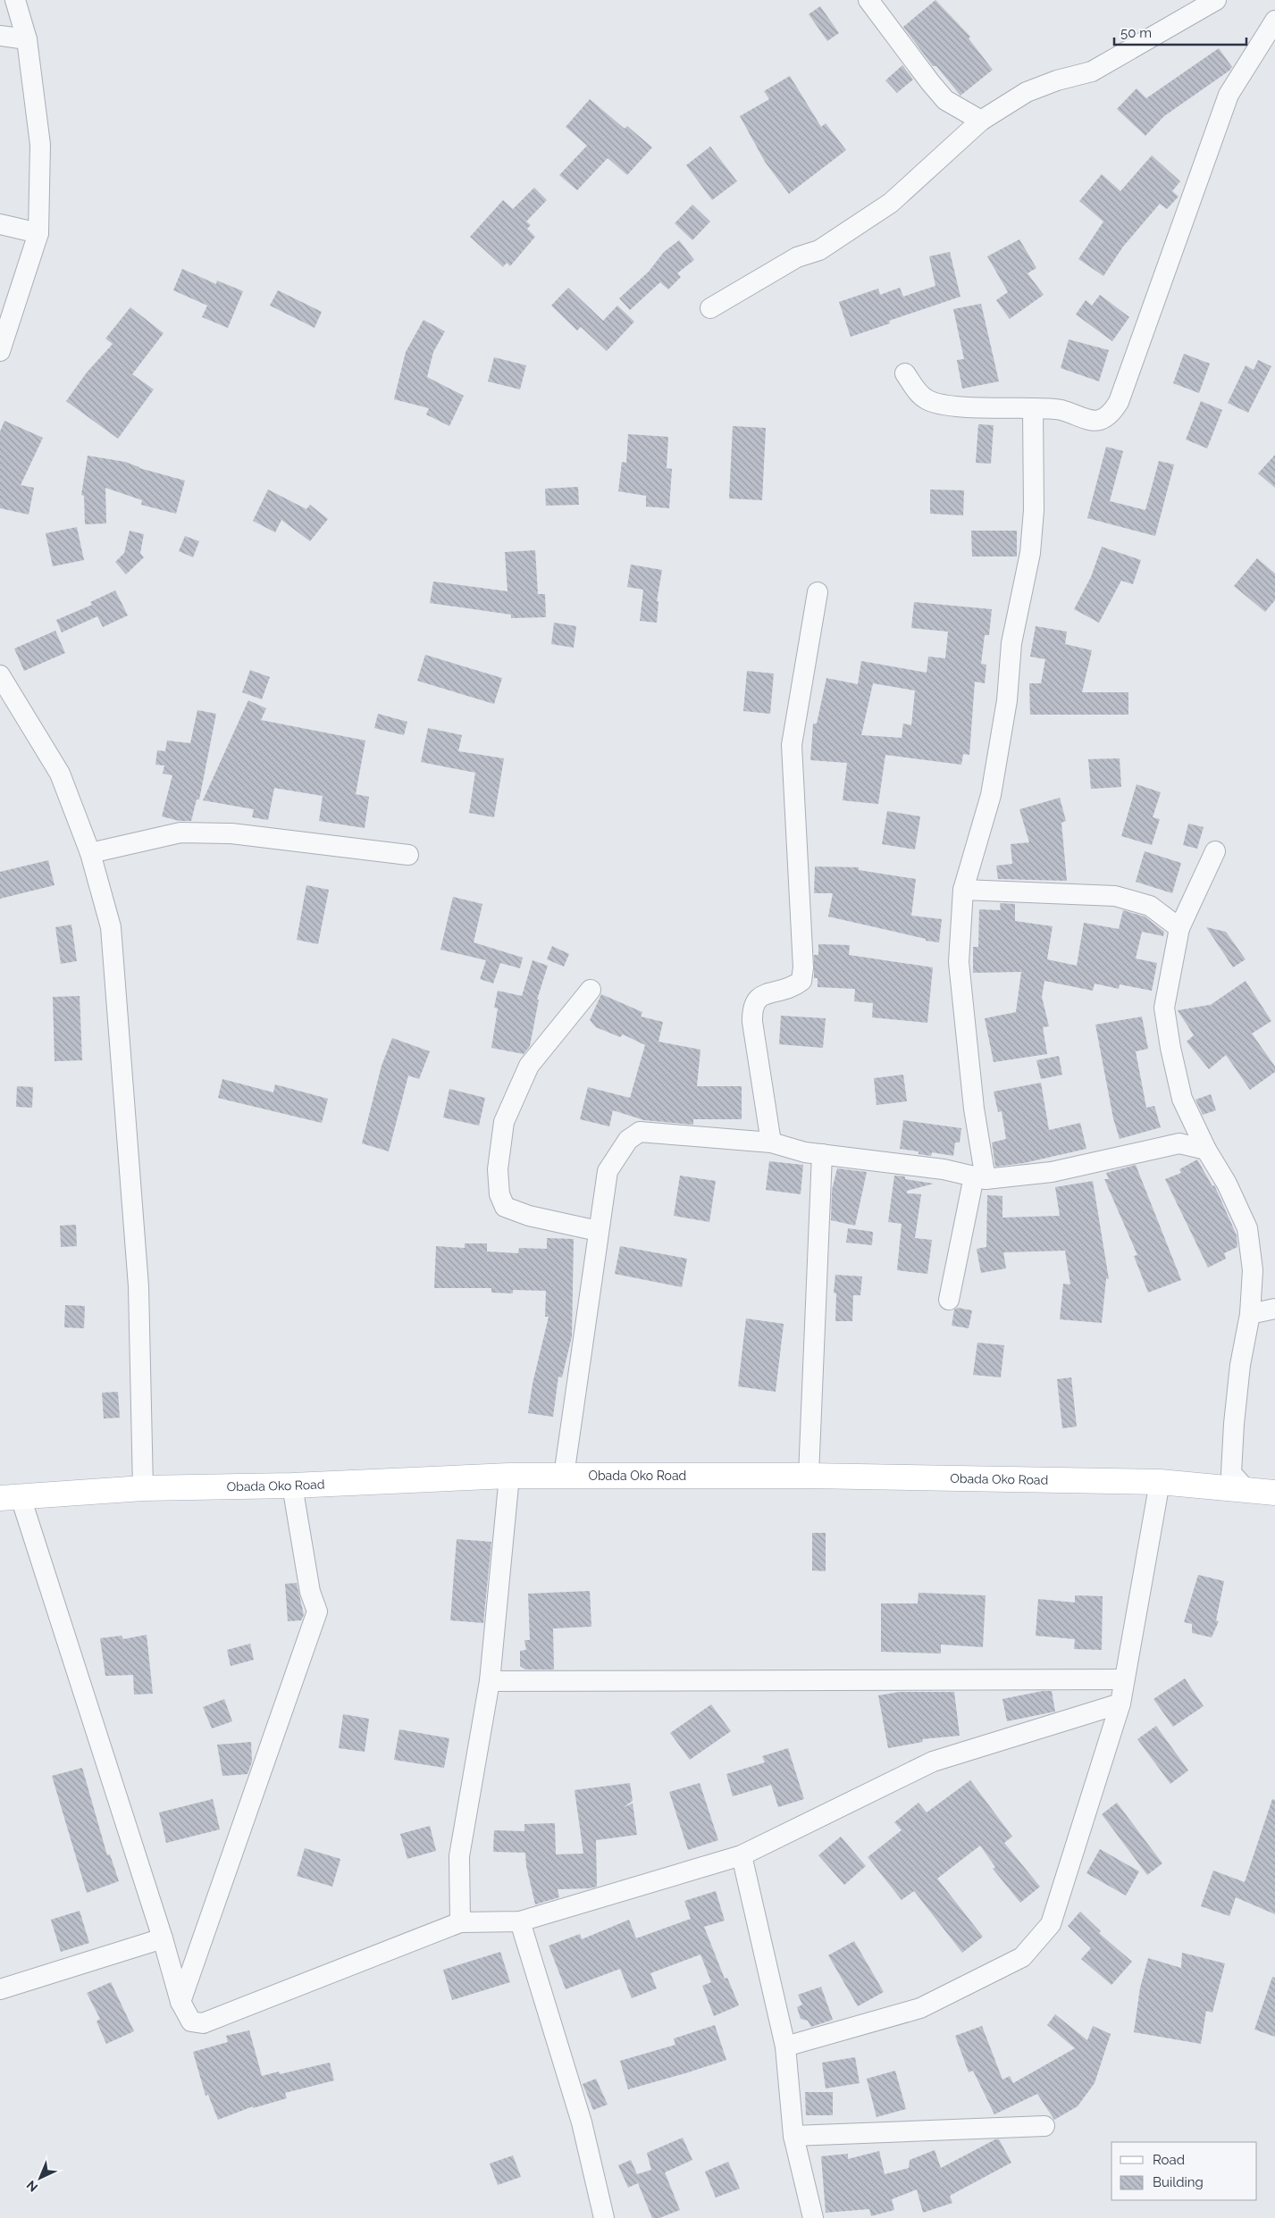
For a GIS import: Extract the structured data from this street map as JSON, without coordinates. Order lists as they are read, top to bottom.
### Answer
{
  "streets": {
    "main road": ["Obada Oko Road"]
  },
  "legend": ["Road", "Building"],
  "scale_bar": "50 m",
  "north": "bottom left"
}
